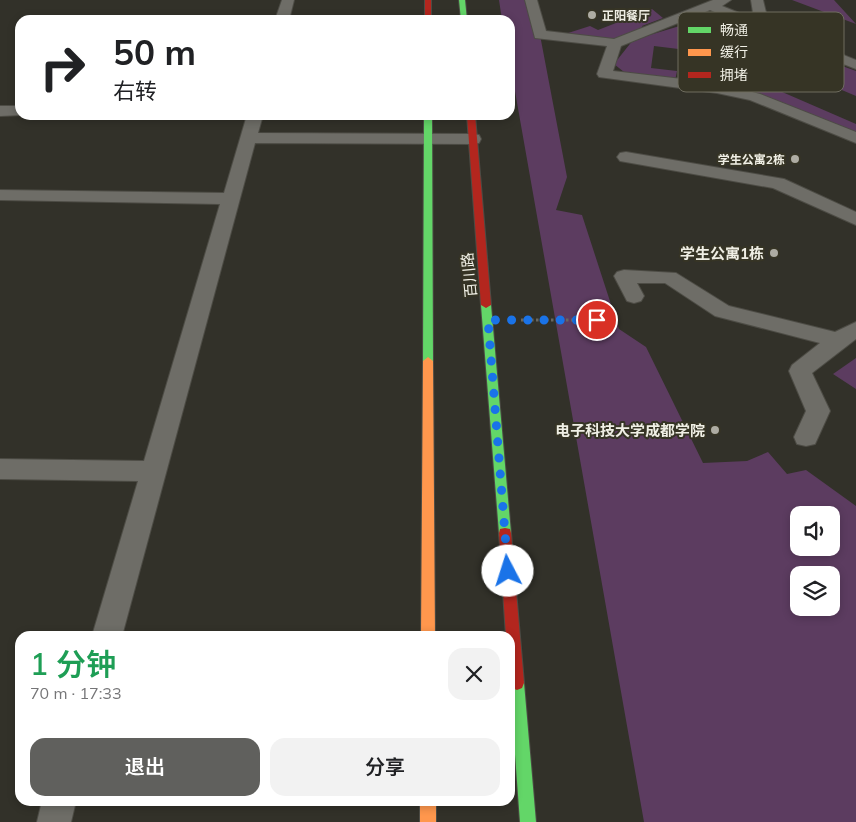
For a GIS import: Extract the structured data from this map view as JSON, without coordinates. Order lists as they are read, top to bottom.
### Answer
{
  "streets": {
    "street": ["百川路"]
  },
  "places": [
    "正阳餐厅",
    "学生公寓2栋",
    "学生公寓1栋",
    "电子科技大学成都学院"
  ],
  "legend": ["畅通", "缓行", "拥堵"],
  "page": {
    "turn": ["50 m", "右转"],
    "heading": ["1 分钟", "70 m · 17:33"],
    "buttons": ["退出", "分享"]
  }
}
